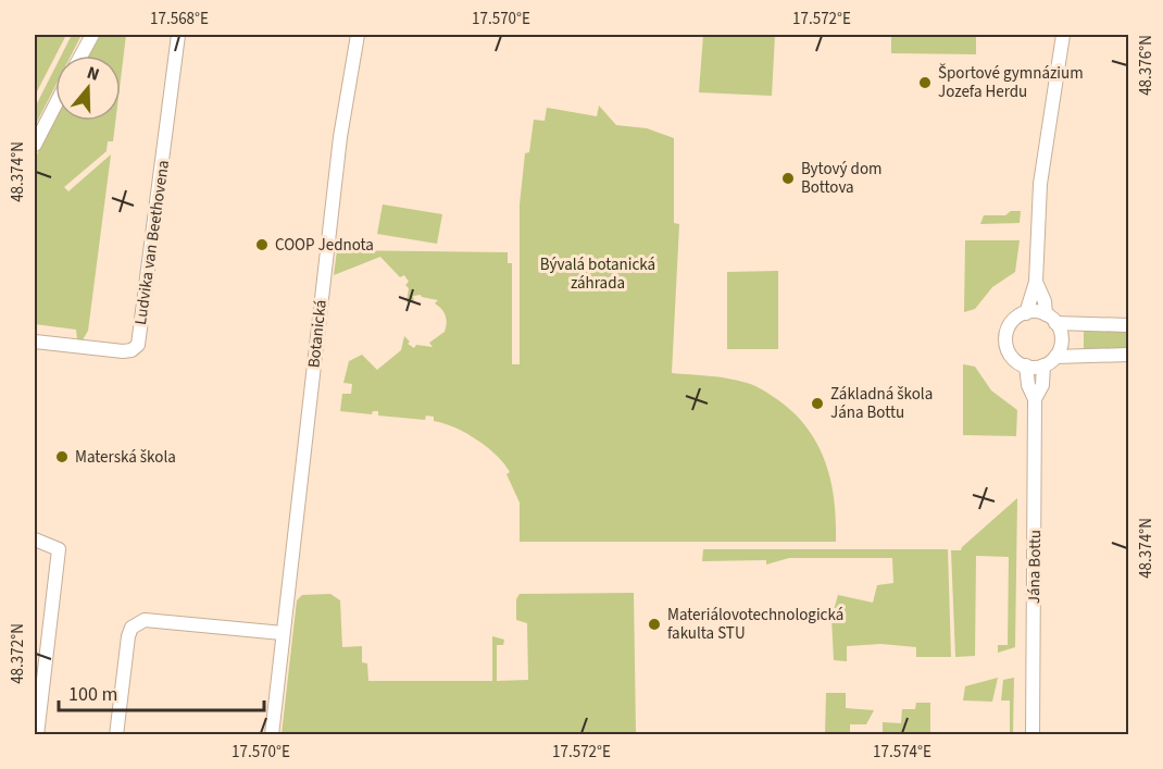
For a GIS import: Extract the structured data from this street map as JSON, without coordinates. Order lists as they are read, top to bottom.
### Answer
{
  "streets": {
    "street": ["Ludvika van Beethovena", "Botanická", "Jána Bottu"]
  },
  "parks": ["Bývalá botanická záhrada"],
  "places": [
    "Športové gymnázium Jozefa Herdu",
    "Bytový dom Bottova",
    "COOP Jednota",
    "Základná škola Jána Bottu",
    "Materská škola",
    "Materiálovotechnologická fakulta STU"
  ],
  "scale_bar": "100 m",
  "north": "top",
  "coordinates": [
    "17.568°E",
    "17.570°E",
    "17.572°E",
    "48.376°N",
    "48.374°N",
    "48.372°N",
    "17.574°E"
  ]
}
